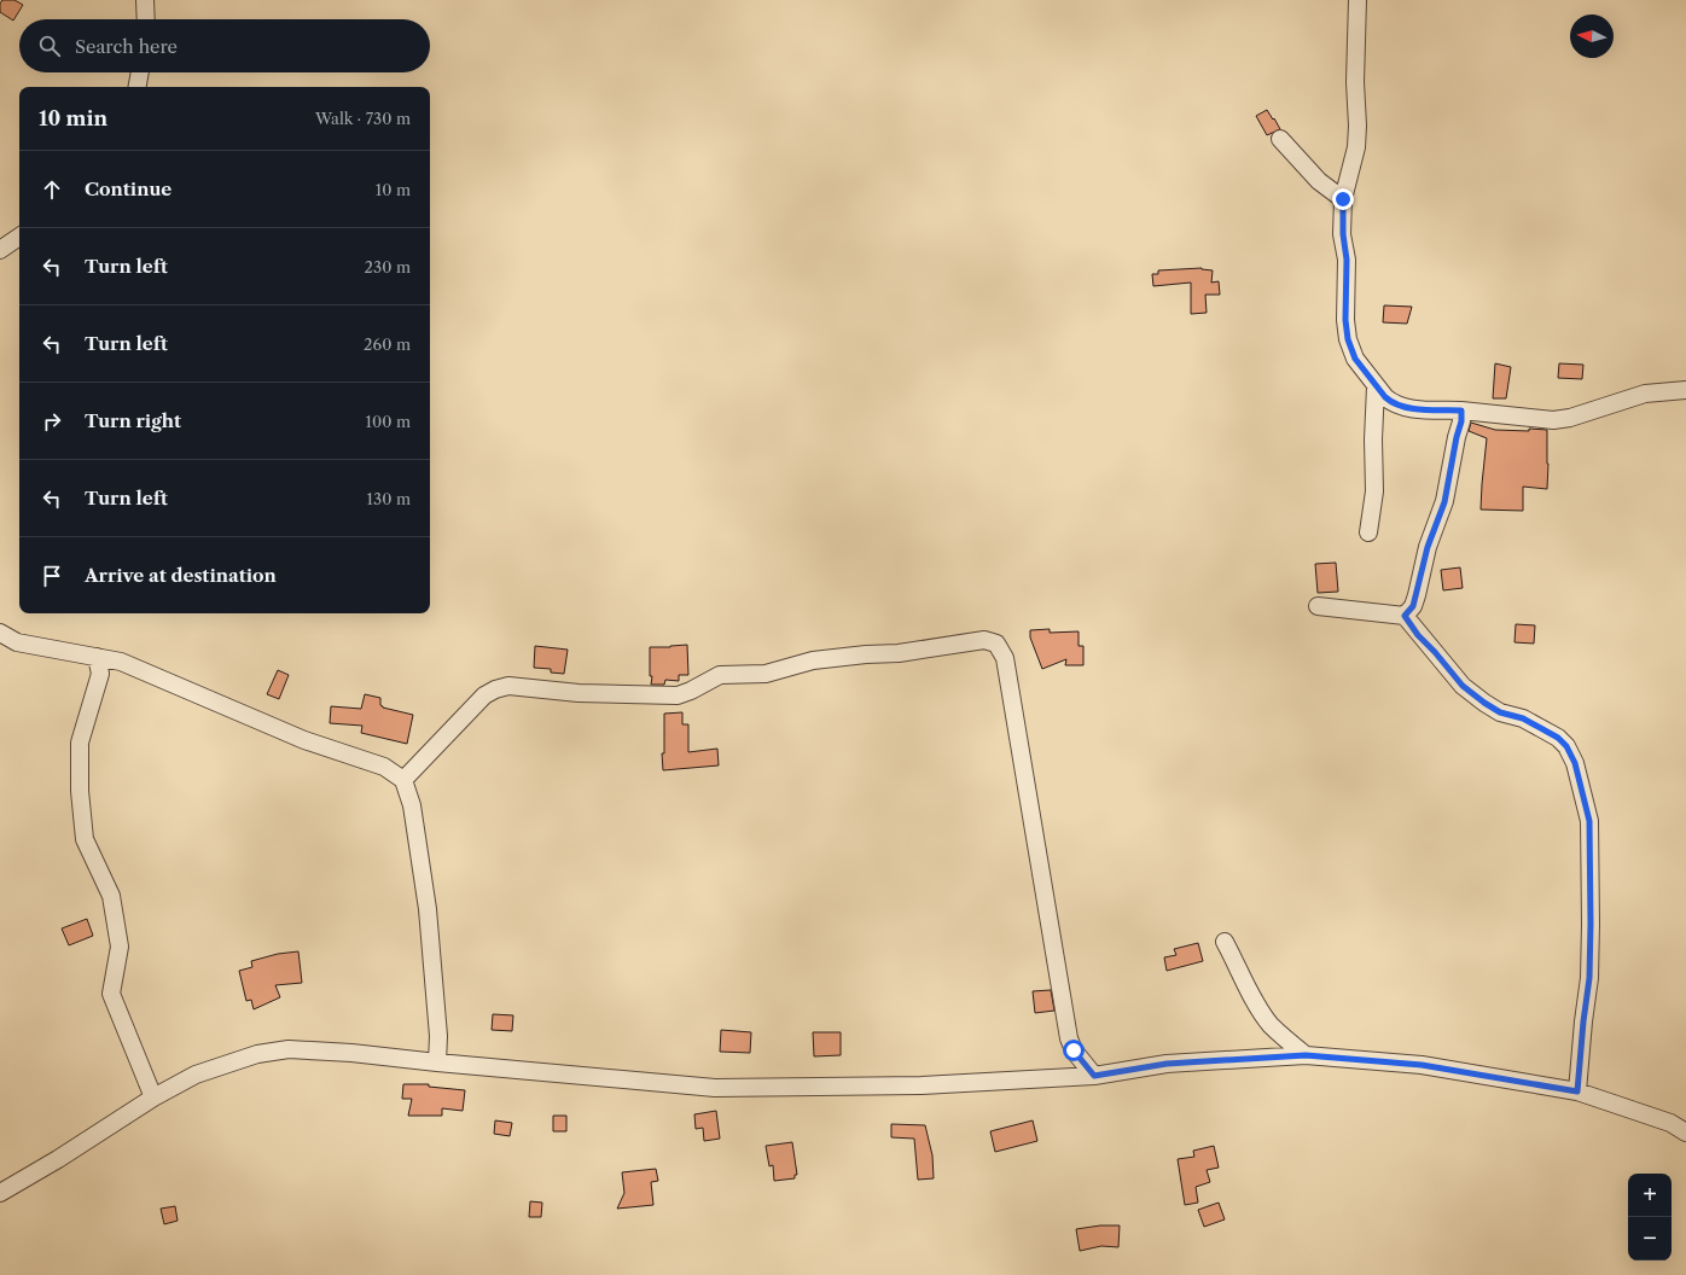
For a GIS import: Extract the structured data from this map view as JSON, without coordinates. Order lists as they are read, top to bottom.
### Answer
{
  "north": "left",
  "page": {
    "search": "Search here",
    "heading": ["10 min", "Walk · 730 m"],
    "list": [
      ["Continue", "10 m"],
      ["Turn left", "230 m"],
      ["Turn left", "260 m"],
      ["Turn right", "100 m"],
      ["Turn left", "130 m"],
      "Arrive at destination"
    ],
    "map_buttons": ["+", "−"]
  }
}
